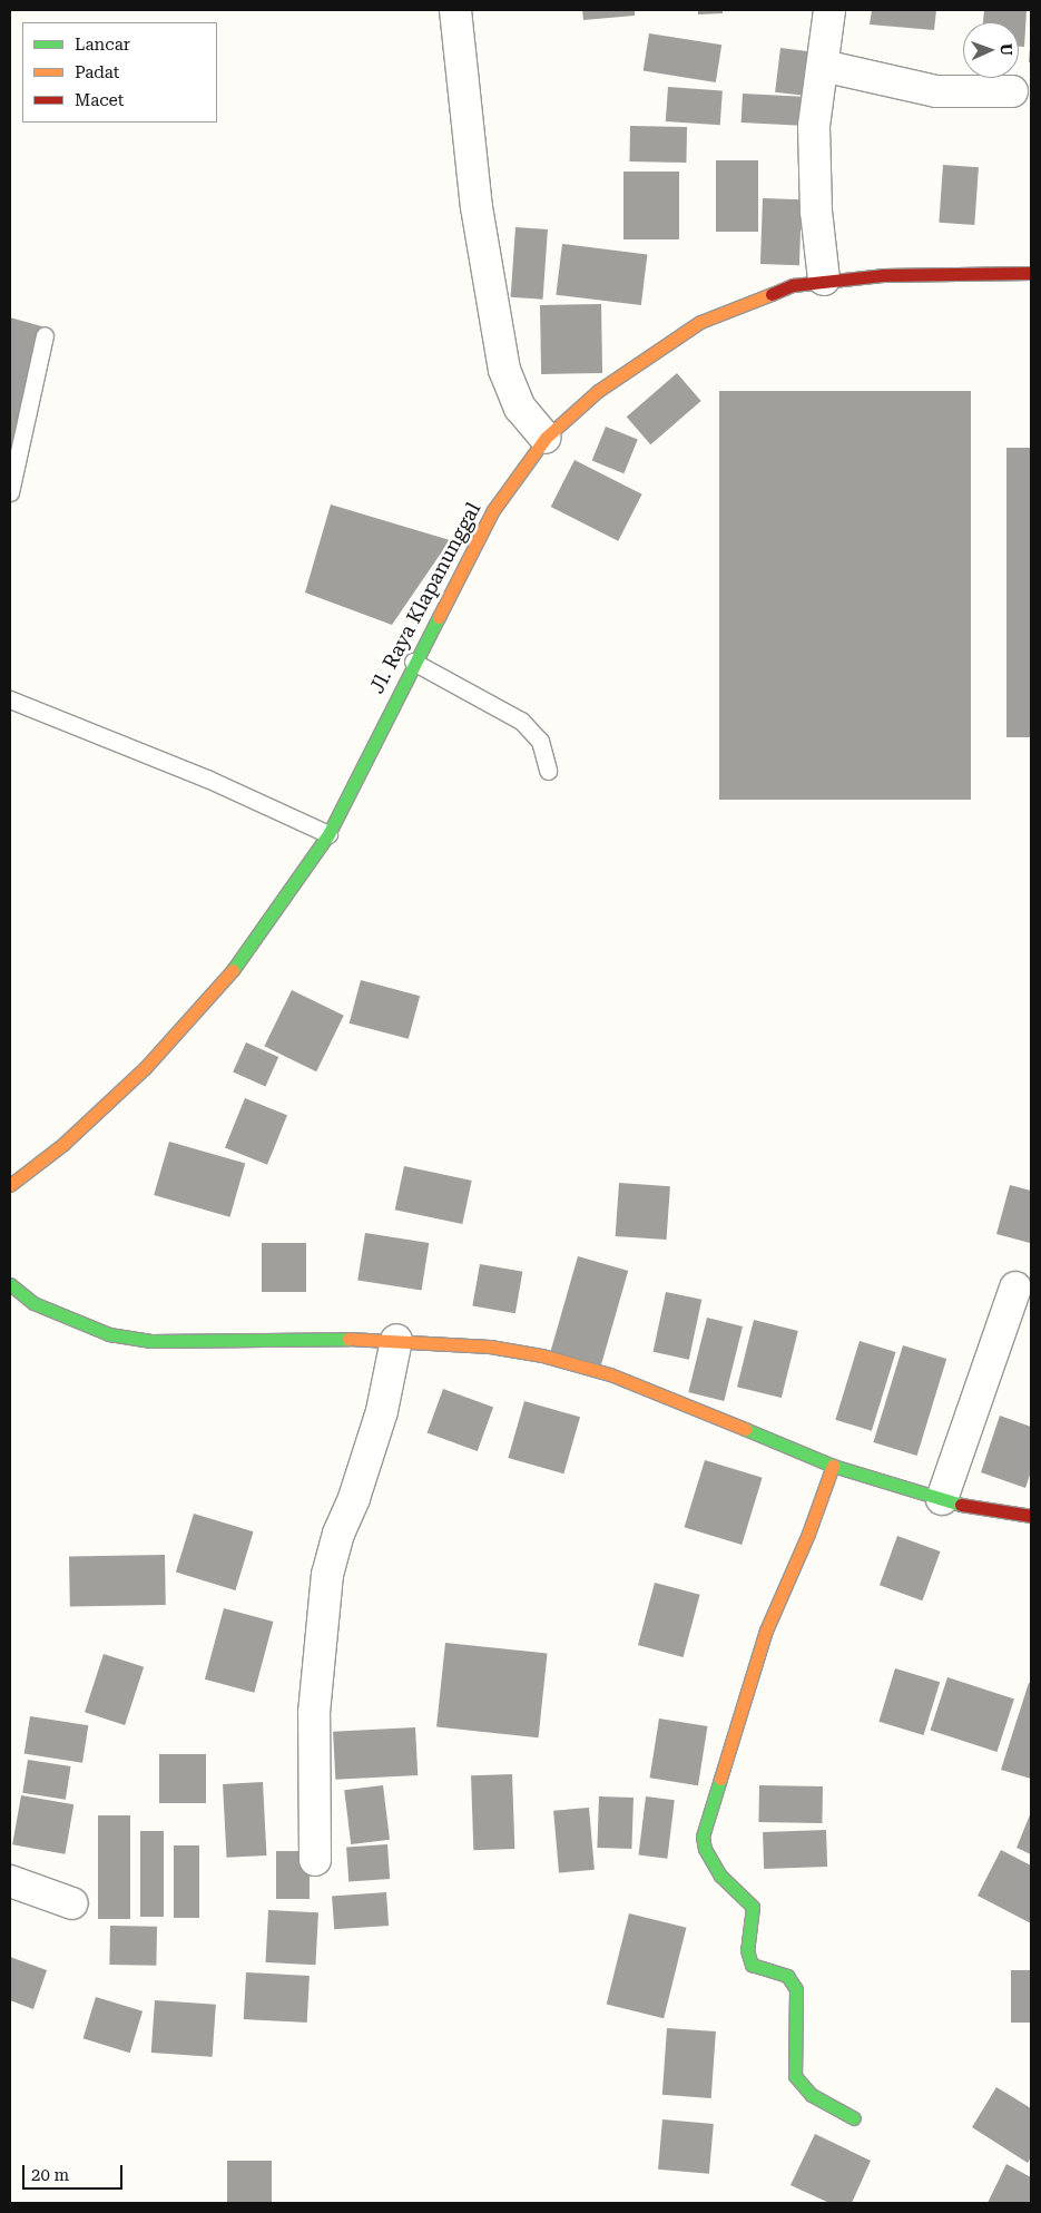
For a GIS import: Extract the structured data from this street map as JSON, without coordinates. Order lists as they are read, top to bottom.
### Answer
{
  "streets": {
    "street": ["Jl. Raya Klapanunggal"]
  },
  "legend": ["Lancar", "Padat", "Macet"],
  "scale_bar": "20 m",
  "north": "right"
}
